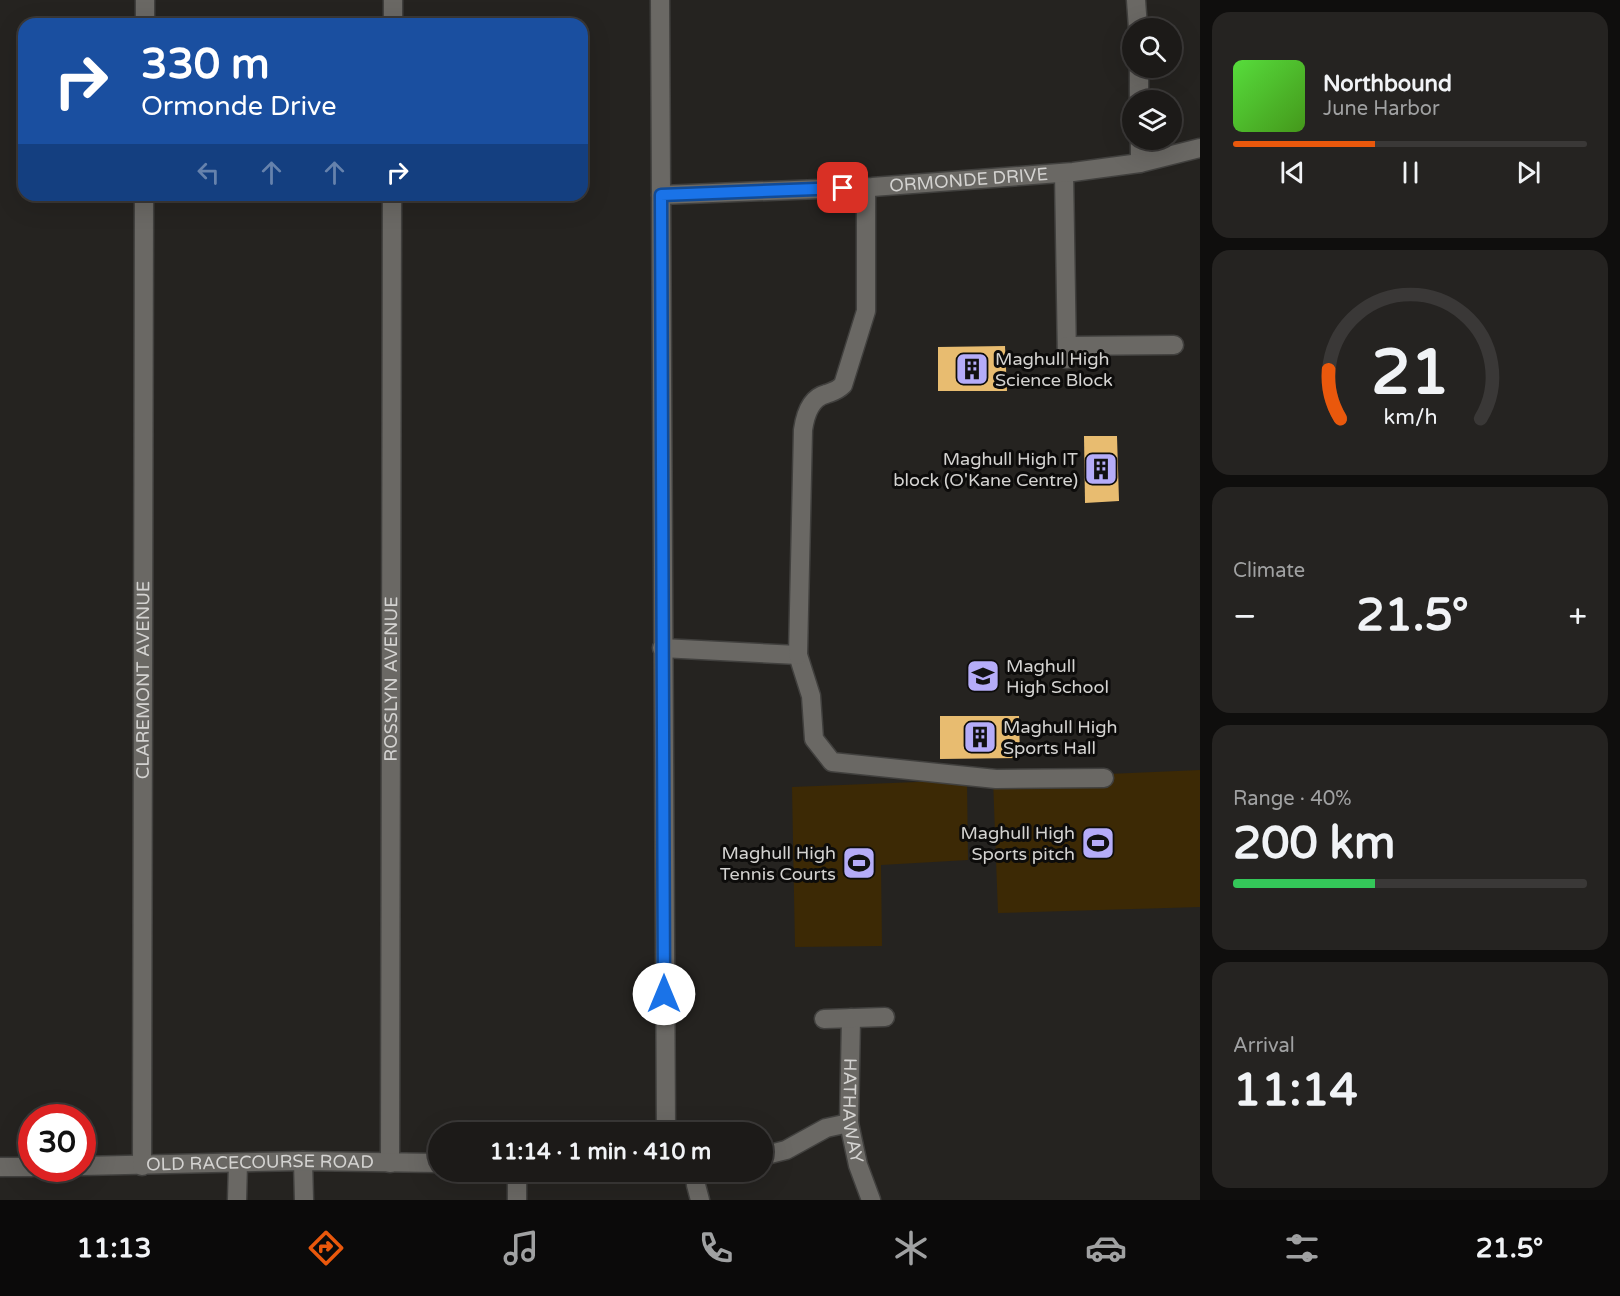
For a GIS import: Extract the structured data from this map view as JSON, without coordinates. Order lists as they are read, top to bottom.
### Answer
{
  "streets": {
    "street": [
      "ORMONDE DRIVE",
      "ROSSLYN AVENUE",
      "CLAREMONT AVENUE",
      "HATHAWAY",
      "OLD RACECOURSE ROAD"
    ]
  },
  "crossings": [
    ["ROSSLYN AVENUE", "OLD RACECOURSE ROAD"],
    ["CLAREMONT AVENUE", "OLD RACECOURSE ROAD"]
  ],
  "places": {
    "building": ["Maghull High Science Block", "Maghull High IT block (O'Kane Centre)", "Maghull High Sports Hall"],
    "school or university": ["Maghull High School"],
    "sports": ["Maghull High Sports pitch", "Maghull High Tennis Courts"]
  },
  "page": {
    "turn": ["330 m", "Ormonde Drive"],
    "song": ["Northbound", "June Harbor"],
    "tile": [
      "Climate",
      ["Range · 40%", "200 km"],
      ["Arrival", "11:14"]
    ],
    "heat": ["−", "21.5°", "+"],
    "limit": "30",
    "trip": "11:14 · 1 min · 410 m",
    "tabs": ["11:13", "21.5°"],
    "gauge": ["21", "km/h"]
  }
}
